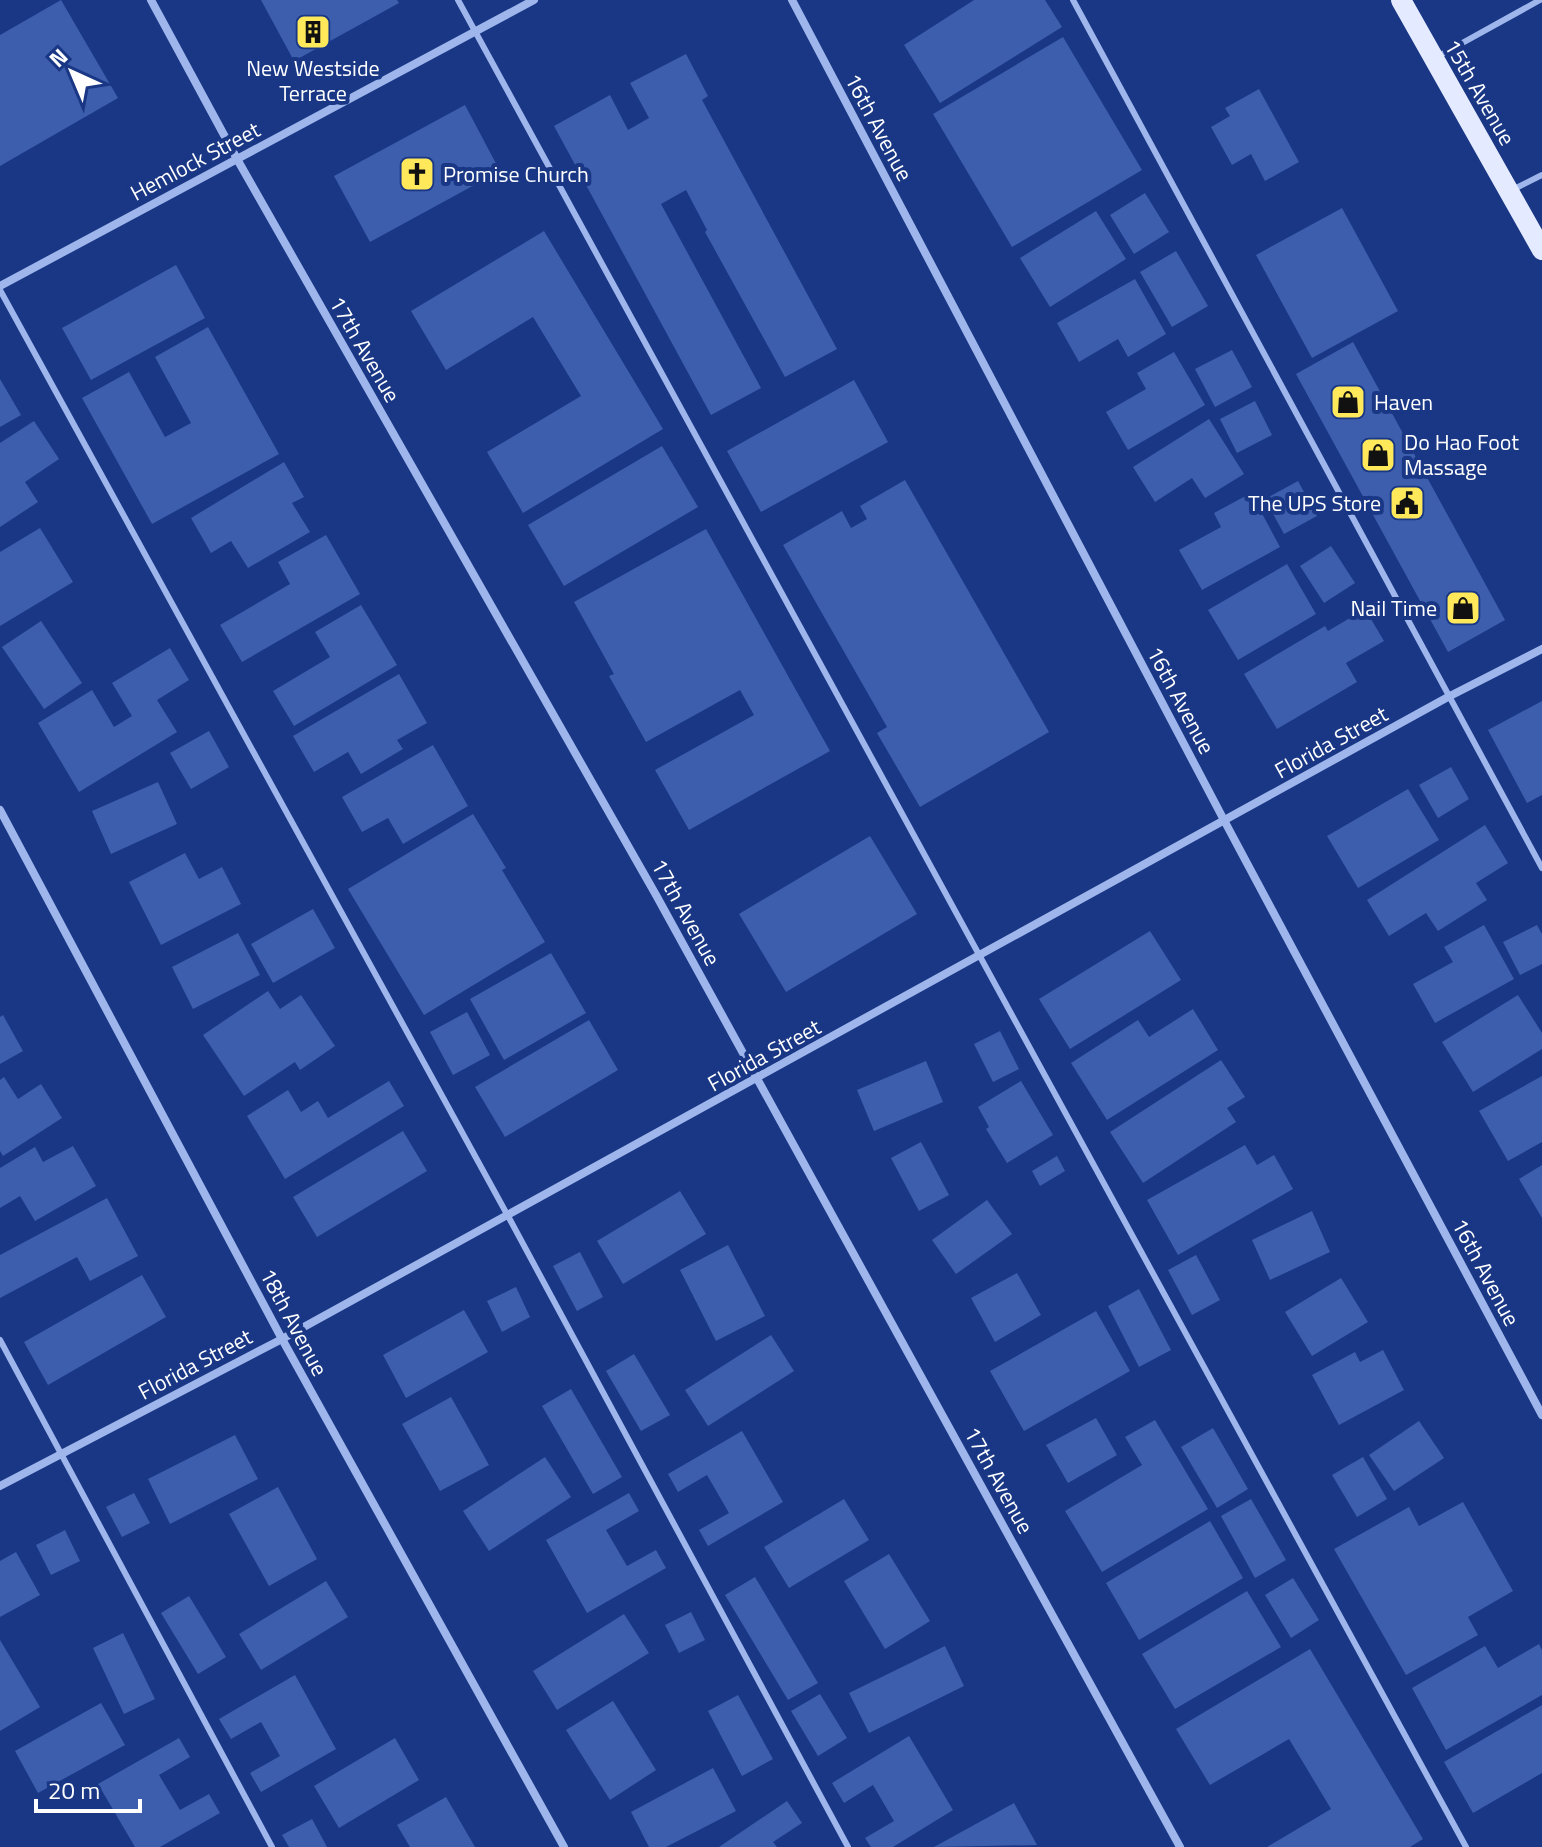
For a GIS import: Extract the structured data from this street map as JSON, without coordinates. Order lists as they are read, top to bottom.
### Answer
{
  "streets": {
    "main road": ["15th Avenue"],
    "street": [
      "16th Avenue",
      "Hemlock Street",
      "17th Avenue",
      "Florida Street",
      "18th Avenue"
    ]
  },
  "crossings": [
    ["16th Avenue", "Florida Street"],
    ["Hemlock Street", "17th Avenue"],
    ["17th Avenue", "Florida Street"],
    ["Florida Street", "18th Avenue"]
  ],
  "places": {
    "building": ["New Westside Terrace"],
    "church": ["Promise Church"],
    "shop": ["Haven", "Do Hao Foot Massage", "Nail Time"],
    "public building": ["The UPS Store"]
  },
  "scale_bar": "20 m",
  "north": "top left"
}
